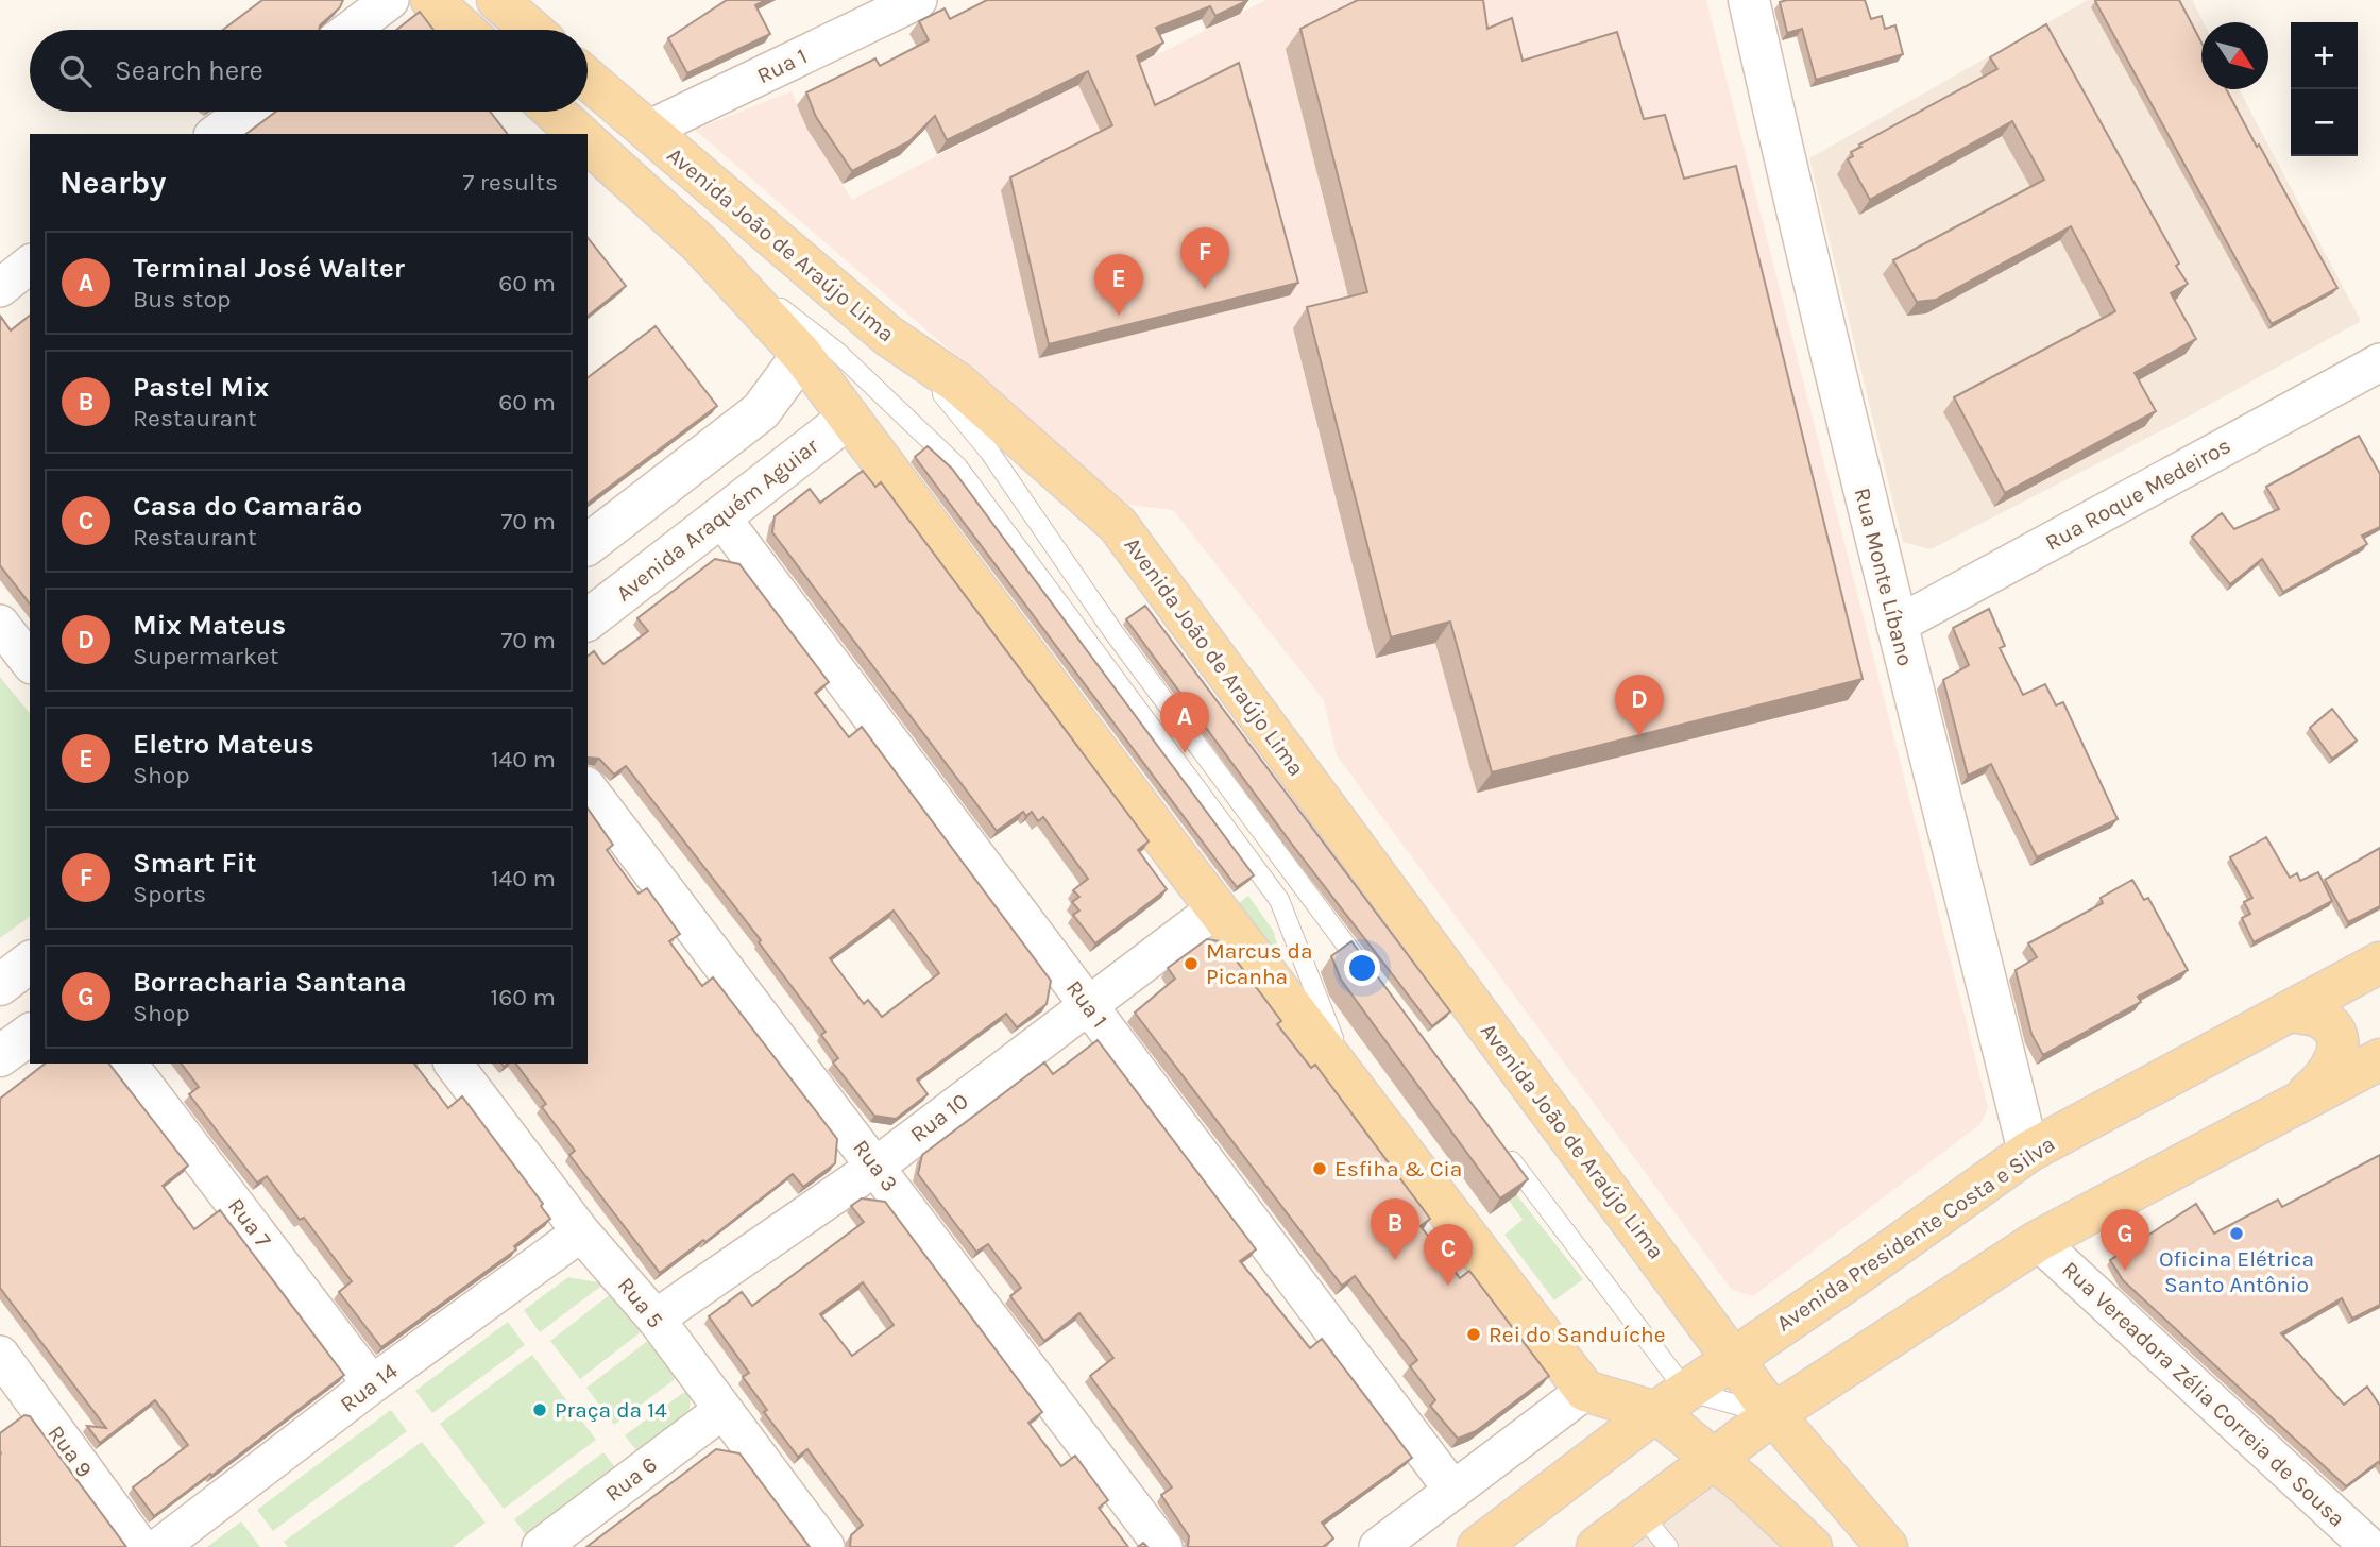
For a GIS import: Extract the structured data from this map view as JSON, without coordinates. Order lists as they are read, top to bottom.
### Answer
{
  "streets": {
    "main road": ["Avenida João de Araújo Lima", "Avenida Presidente Costa e Silva"],
    "street": [
      "Rua 1",
      "Rua Roque Medeiros",
      "Avenida Araquém Aguiar",
      "Rua Monte Líbano",
      "Rua 10",
      "Rua 3",
      "Rua 7",
      "Rua 5",
      "Rua 14",
      "Rua Vereadora Zélia Correia de Sousa",
      "Rua 9",
      "Rua 6"
    ]
  },
  "crossings": [
    ["Rua 1", "Avenida João de Araújo Lima"],
    ["Rua 1", "Avenida Araquém Aguiar"],
    ["Rua 1", "Rua 10"],
    ["Avenida João de Araújo Lima", "Avenida Presidente Costa e Silva"],
    ["Rua Roque Medeiros", "Rua Monte Líbano"],
    ["Rua Monte Líbano", "Avenida Presidente Costa e Silva"],
    ["Rua 10", "Rua 3"],
    ["Rua 10", "Rua 5"],
    ["Rua 7", "Rua 14"],
    ["Rua 5", "Rua 14"],
    ["Rua 5", "Rua 6"]
  ],
  "places": [
    "Marcus da Picanha",
    "Esfiha & Cia",
    "Oficina Elétrica Santo Antônio",
    "Rei do Sanduíche",
    "Praça da 14"
  ],
  "north": "bottom right",
  "page": {
    "map_buttons": ["+", "−"],
    "search": "Search here",
    "heading": ["Nearby", "7 results"],
    "pins": [
      "F",
      "E",
      "D",
      "A",
      "B",
      "G",
      "C"
    ],
    "list": [
      {
        "mark": "A",
        "name": "Terminal José Walter",
        "note": "Bus stop",
        "value": "60 m"
      },
      {
        "mark": "B",
        "name": "Pastel Mix",
        "note": "Restaurant",
        "value": "60 m"
      },
      {
        "mark": "C",
        "name": "Casa do Camarão",
        "note": "Restaurant",
        "value": "70 m"
      },
      {
        "mark": "D",
        "name": "Mix Mateus",
        "note": "Supermarket",
        "value": "70 m"
      },
      {
        "mark": "E",
        "name": "Eletro Mateus",
        "note": "Shop",
        "value": "140 m"
      },
      {
        "mark": "F",
        "name": "Smart Fit",
        "note": "Sports",
        "value": "140 m"
      },
      {
        "mark": "G",
        "name": "Borracharia Santana",
        "note": "Shop",
        "value": "160 m"
      }
    ]
  }
}
